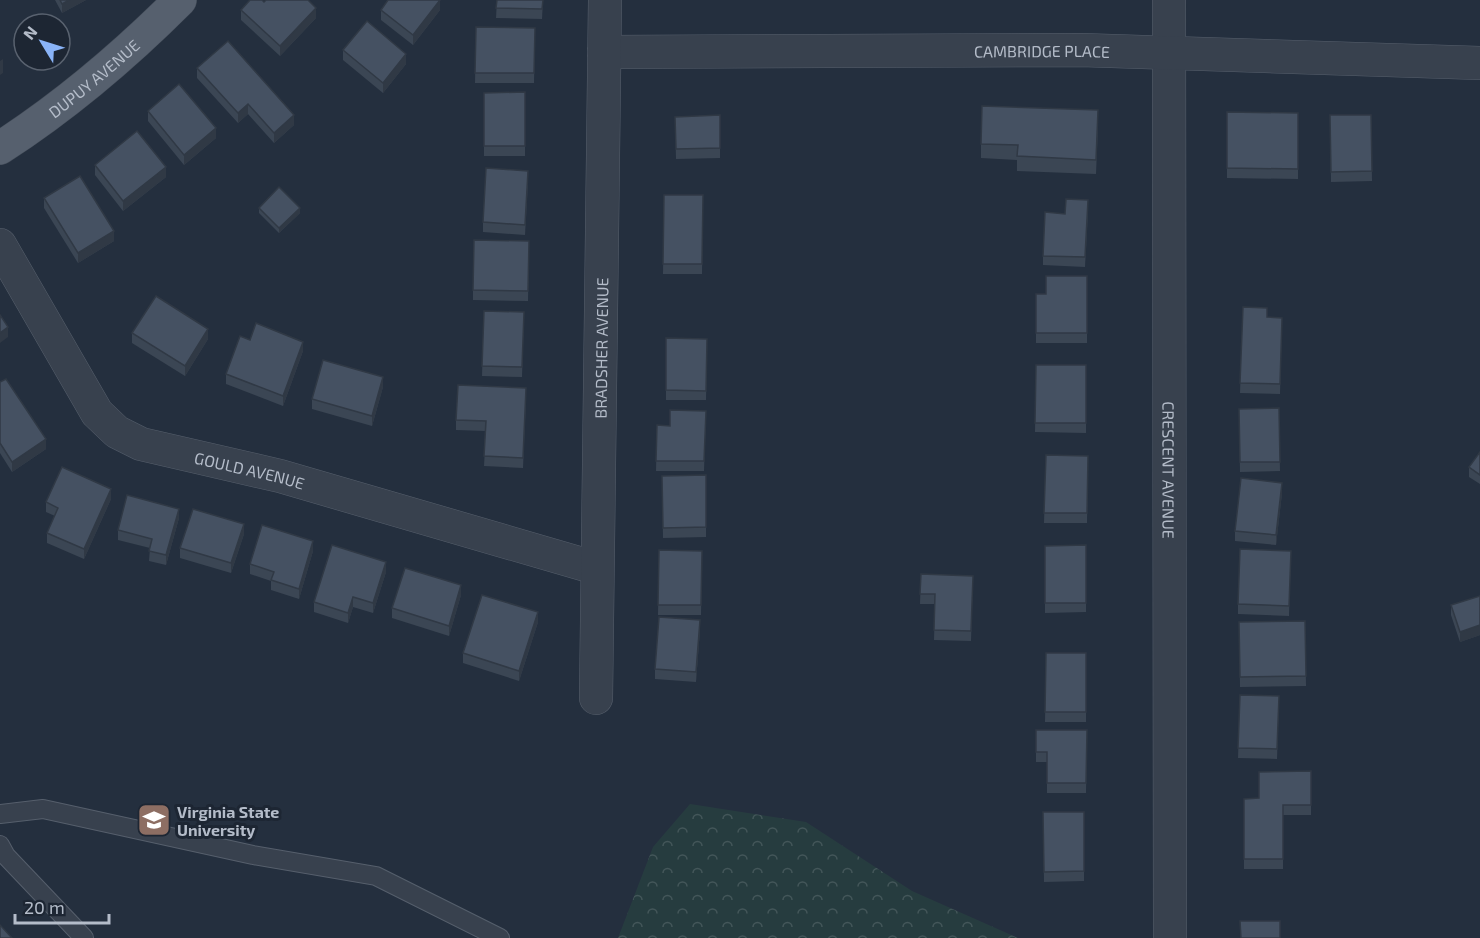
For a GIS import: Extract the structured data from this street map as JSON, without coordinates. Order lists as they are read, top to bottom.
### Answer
{
  "streets": {
    "main road": ["DUPUY AVENUE"],
    "street": [
      "CAMBRIDGE PLACE",
      "BRADSHER AVENUE",
      "CRESCENT AVENUE",
      "GOULD AVENUE"
    ]
  },
  "crossings": [
    ["CAMBRIDGE PLACE", "BRADSHER AVENUE"],
    ["CAMBRIDGE PLACE", "CRESCENT AVENUE"],
    ["BRADSHER AVENUE", "GOULD AVENUE"]
  ],
  "places": {
    "school or university": ["Virginia State University"]
  },
  "scale_bar": "20 m",
  "north": "top left"
}
